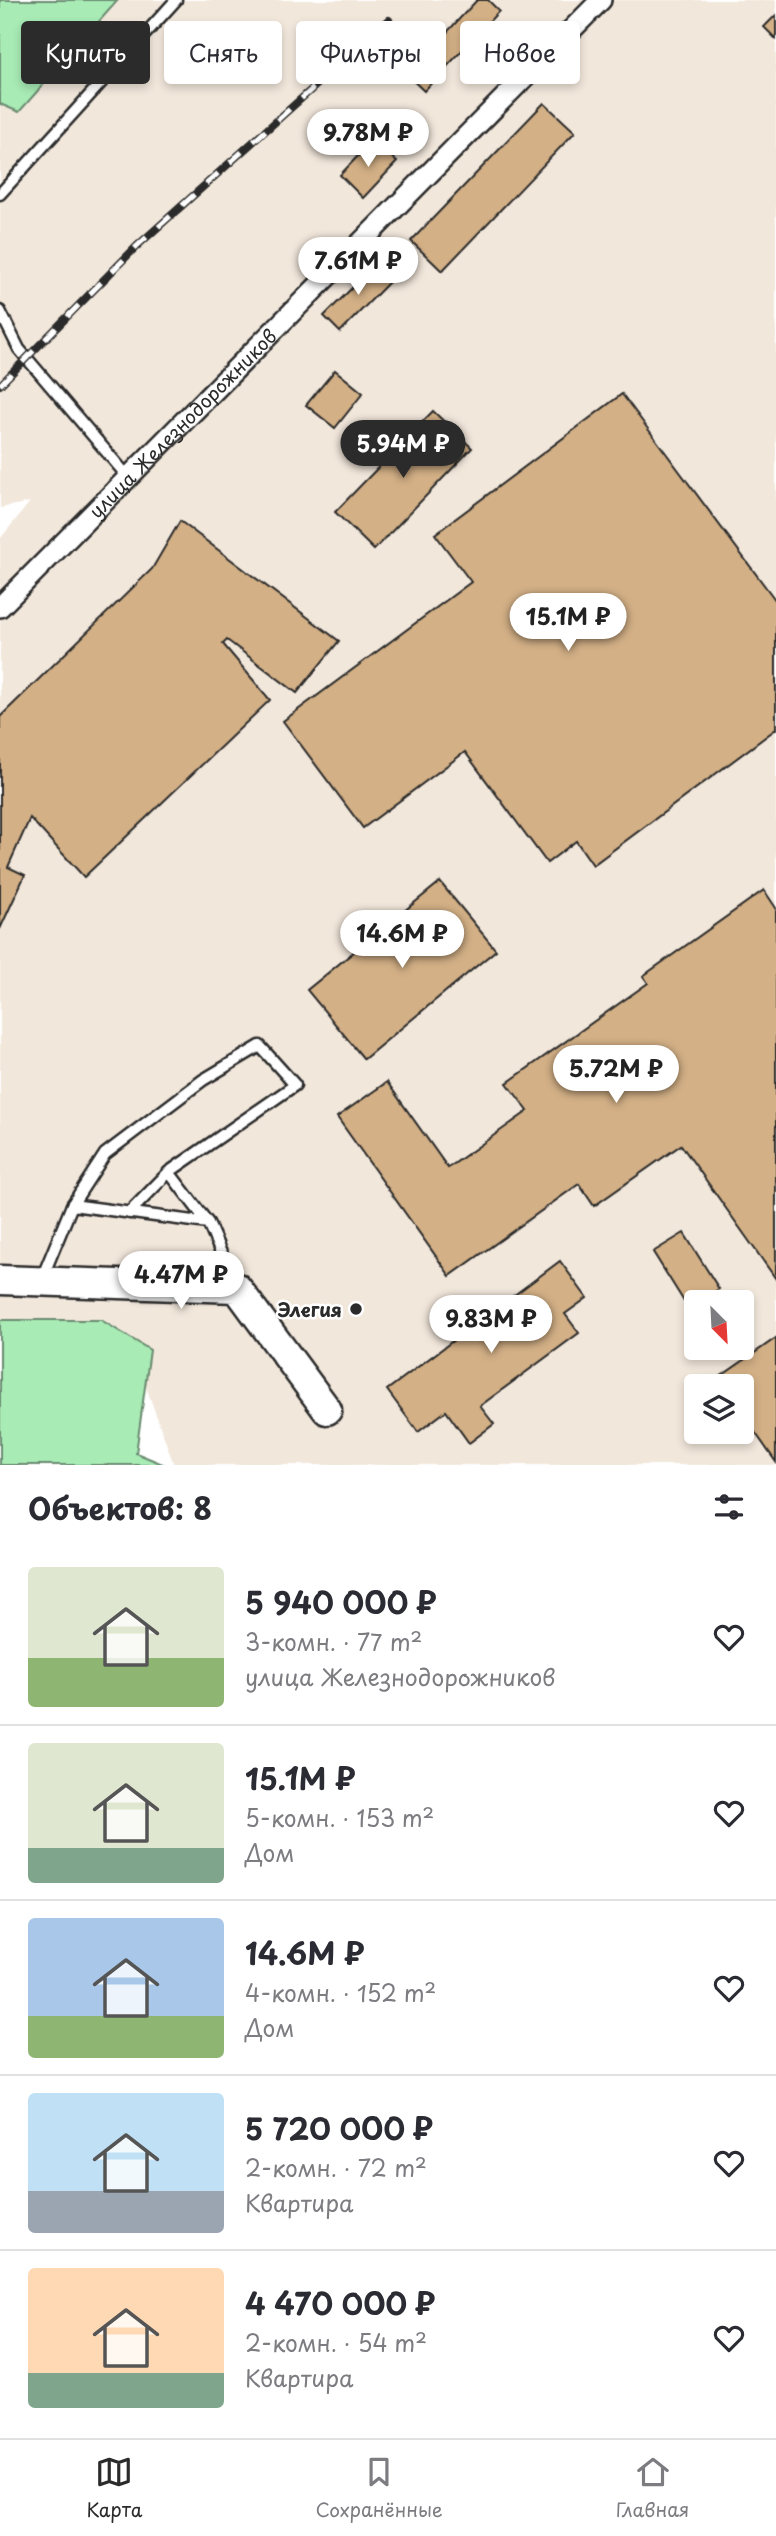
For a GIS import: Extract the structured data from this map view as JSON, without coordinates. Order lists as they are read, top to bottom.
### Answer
{
  "streets": {
    "street": ["улица Железнодорожников"]
  },
  "places": ["Элегия"],
  "north": "bottom right",
  "page": {
    "chip": [
      "Купить",
      "Снять",
      "Фильтры",
      "Новое"
    ],
    "price": [
      "9.78M ₽",
      "7.61M ₽",
      "5.94M ₽",
      "15.1M ₽",
      "14.6M ₽",
      "5.72M ₽",
      "4.47M ₽",
      "9.83M ₽"
    ],
    "heading": "Объектов: 8",
    "list": [
      {
        "name": "5 940 000 ₽",
        "note": "3-комн. · 77 m² · улица Железнодорожников"
      },
      {
        "name": "15.1M ₽",
        "note": "5-комн. · 153 m² · Дом"
      },
      {
        "name": "14.6M ₽",
        "note": "4-комн. · 152 m² · Дом"
      },
      {
        "name": "5 720 000 ₽",
        "note": "2-комн. · 72 m² · Квартира"
      },
      {
        "name": "4 470 000 ₽",
        "note": "2-комн. · 54 m² · Квартира"
      }
    ],
    "tabs": ["Карта", "Сохранённые", "Главная"]
  }
}
